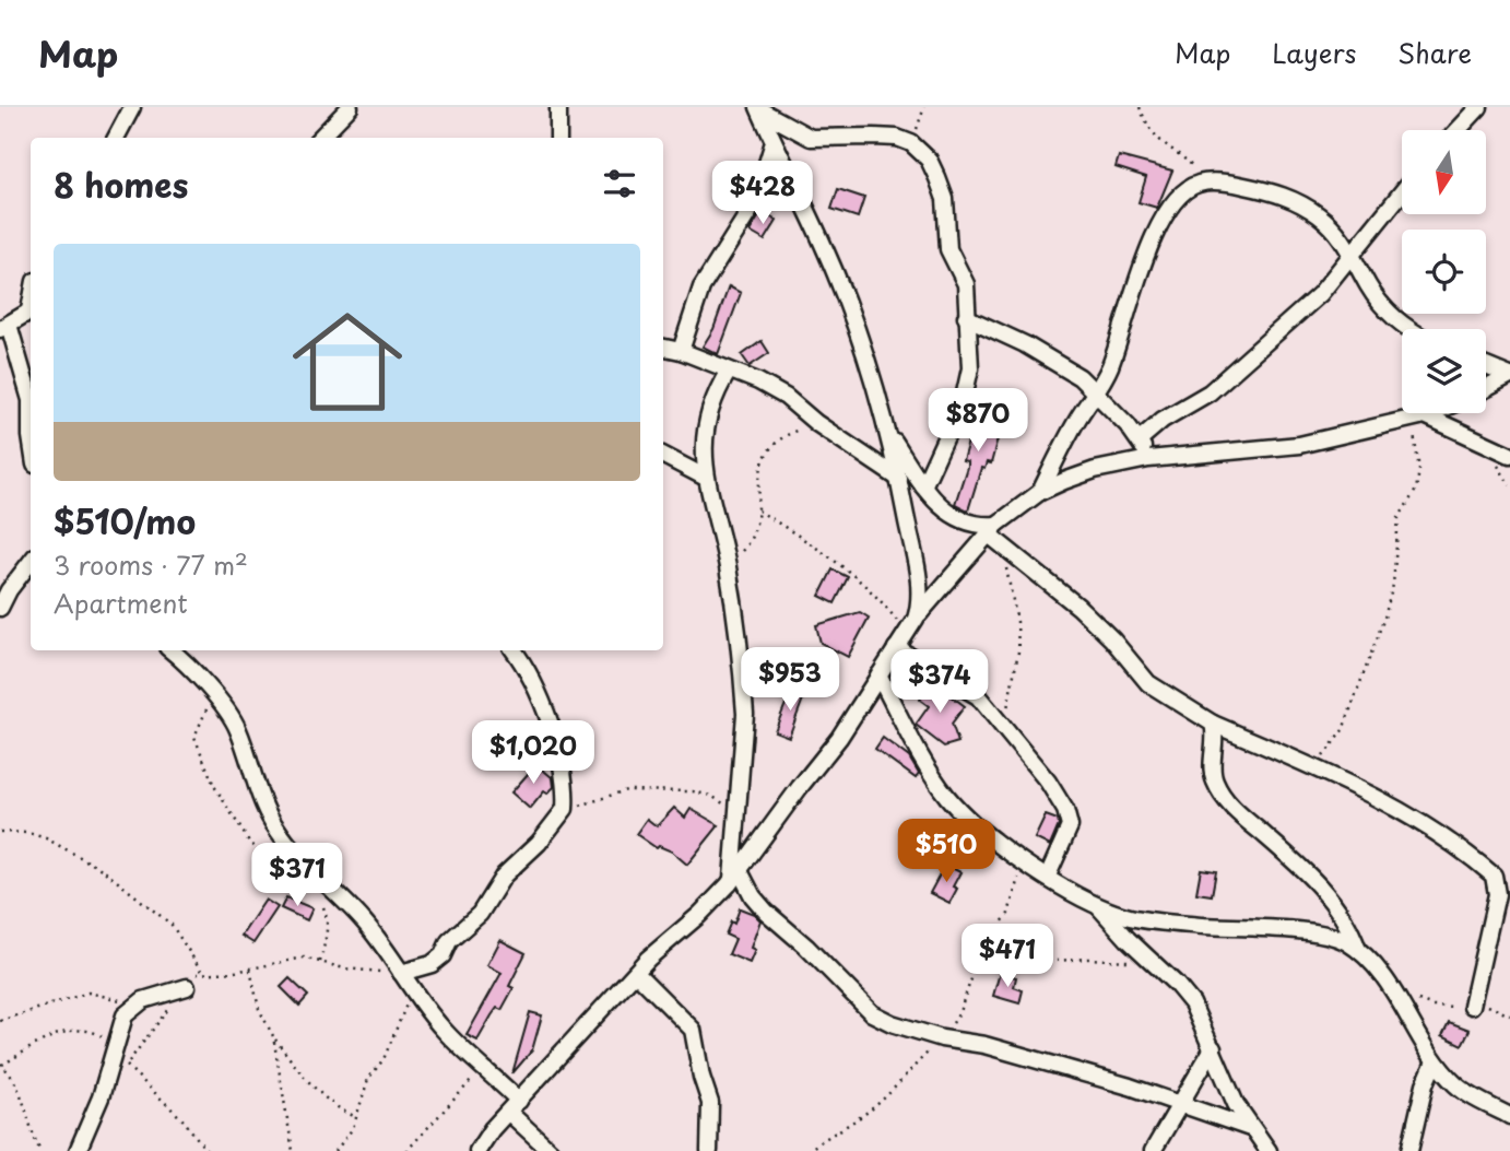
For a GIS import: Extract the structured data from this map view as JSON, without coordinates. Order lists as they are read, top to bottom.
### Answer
{
  "north": "bottom",
  "page": {
    "header": "Map",
    "nav": ["Map", "Layers", "Share"],
    "heading": "8 homes",
    "price": [
      "$428",
      "$870",
      "$953",
      "$374",
      "$1,020",
      "$510",
      "$371",
      "$471"
    ],
    "list": [
      {
        "name": "$510/mo",
        "note": "3 rooms · 77 m² · Apartment"
      }
    ]
  }
}
